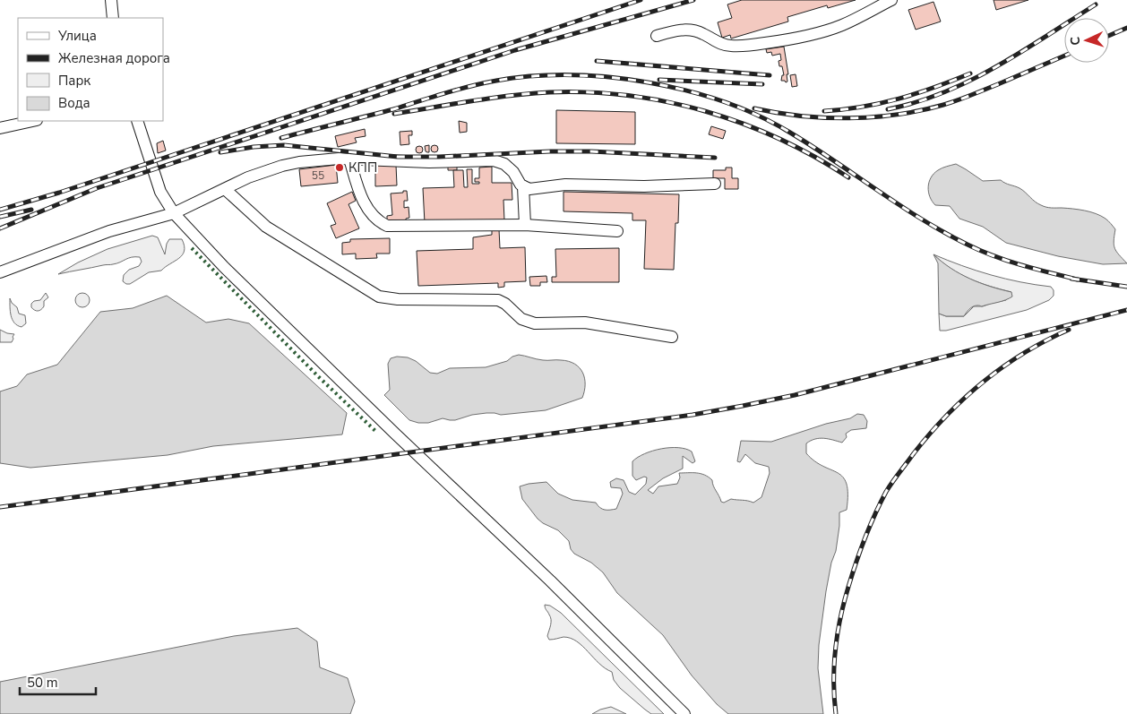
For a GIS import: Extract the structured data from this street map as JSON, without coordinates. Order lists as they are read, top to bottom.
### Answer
{
  "places": ["КПП"],
  "house_numbers": ["55"],
  "legend": [
    "Улица",
    "Железная дорога",
    "Парк",
    "Вода"
  ],
  "scale_bar": "50 m",
  "north": "left"
}
